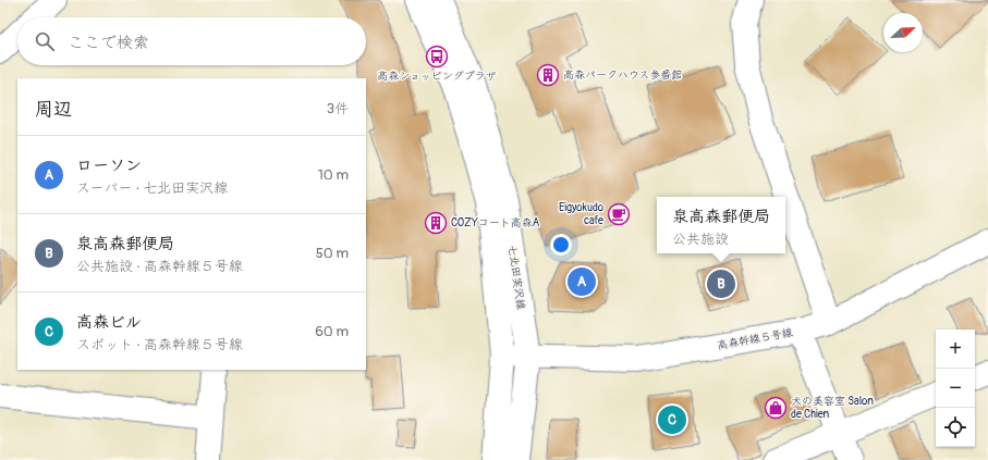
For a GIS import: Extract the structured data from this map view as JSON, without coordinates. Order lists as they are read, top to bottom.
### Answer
{
  "streets": {
    "street": ["七北田実沢線", "高森幹線５号線"]
  },
  "crossings": [
    ["七北田実沢線", "高森幹線５号線"]
  ],
  "places": {
    "bus stop": ["高森ショッピングプラザ"],
    "building": ["高森パークハウス参番館", "COZYコート高森A"],
    "cafe": ["Eigyokudo cafe"],
    "shop": ["犬の美容室 Salon de Chien"]
  },
  "north": "top right",
  "page": {
    "search": "ここで検索",
    "heading": ["周辺", "3件"],
    "list": [
      {
        "mark": "A",
        "name": "ローソン",
        "note": "スーパー · 七北田実沢線",
        "value": "10 m"
      },
      {
        "mark": "B",
        "name": "泉高森郵便局",
        "note": "公共施設 · 高森幹線５号線",
        "value": "50 m"
      },
      {
        "mark": "C",
        "name": "高森ビル",
        "note": "スポット · 高森幹線５号線",
        "value": "60 m"
      }
    ],
    "popup": ["泉高森郵便局", "公共施設"],
    "pins": ["A", "B", "C"],
    "map_buttons": ["+", "−"]
  }
}
